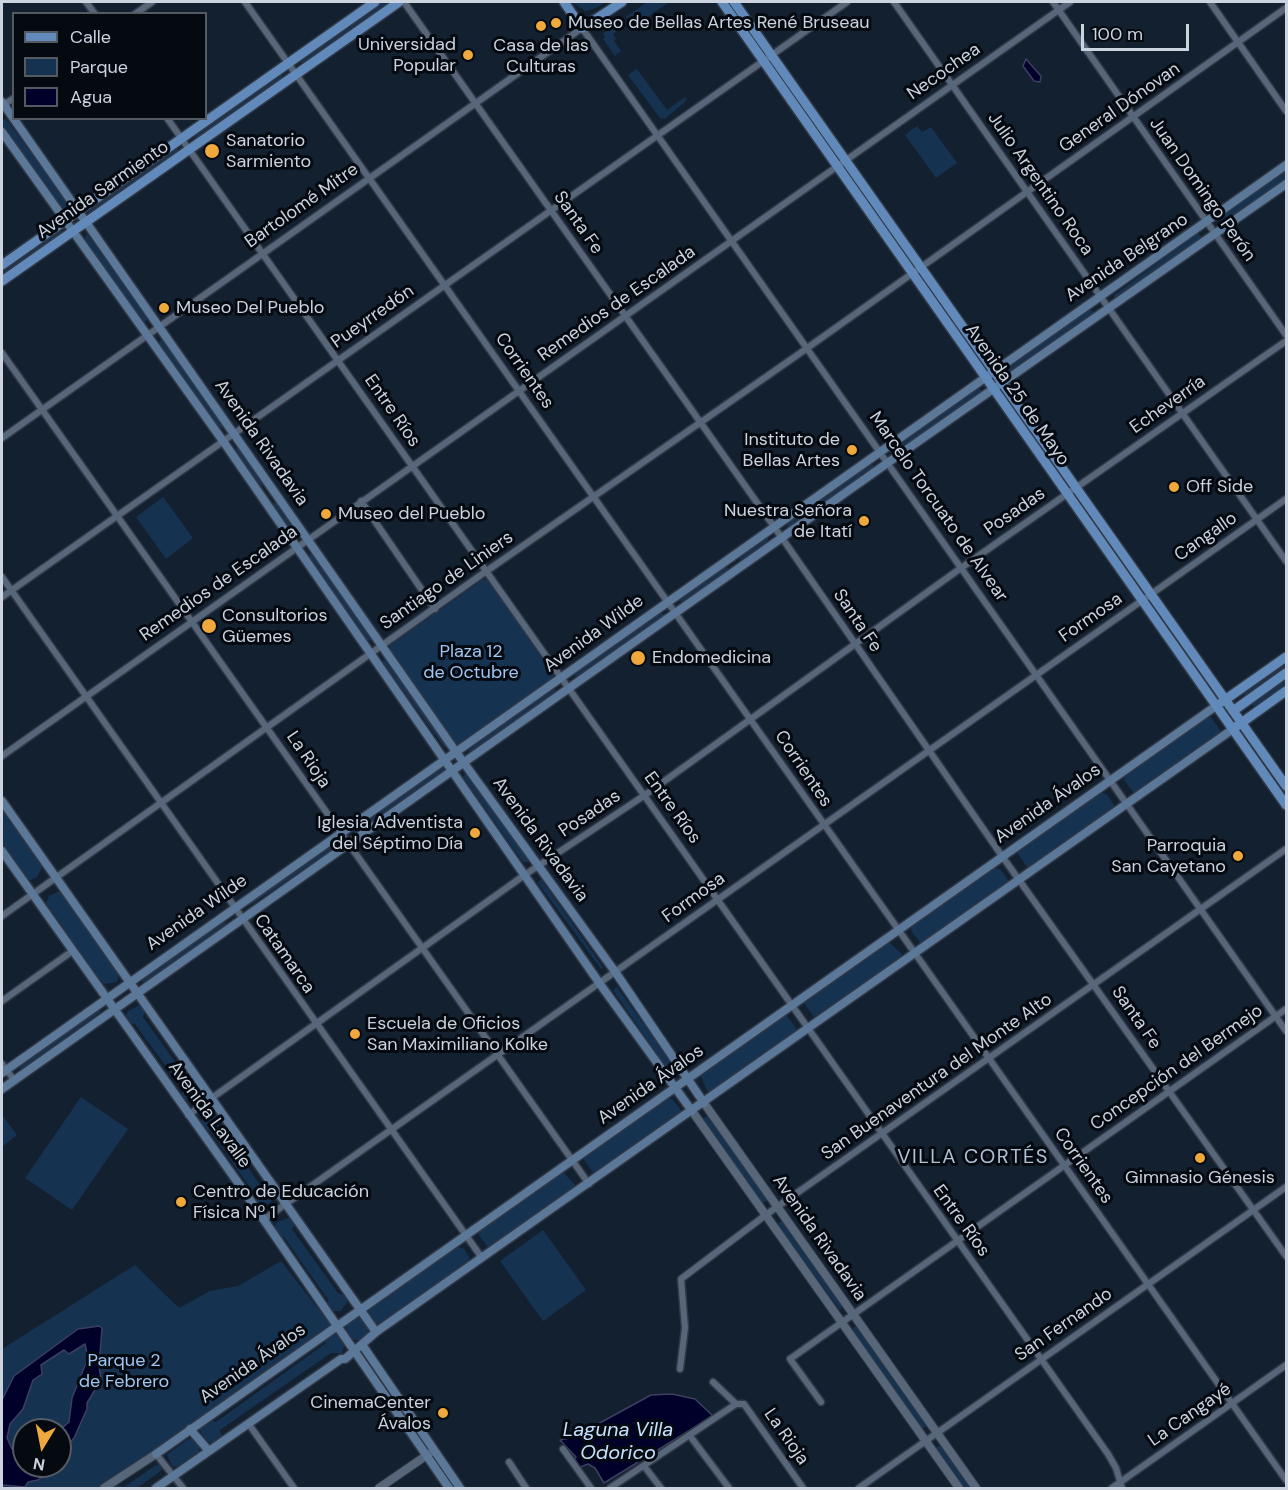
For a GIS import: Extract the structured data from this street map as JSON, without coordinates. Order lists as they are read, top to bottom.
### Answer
{
  "streets": {
    "main road": [
      "Avenida Sarmiento",
      "Bartolomé Mitre",
      "Avenida Belgrano",
      "Avenida 25 de Mayo",
      "Avenida Rivadavia",
      "Marcelo Torcuato de Alvear",
      "Avenida Wilde",
      "Avenida Ávalos",
      "Avenida Lavalle"
    ],
    "street": [
      "Necochea",
      "General Dónovan",
      "Julio Argentino Roca",
      "Juan Domingo Perón",
      "Santa Fe",
      "Remedios de Escalada",
      "Pueyrredón",
      "Corrientes",
      "Echeverría",
      "Entre Ríos",
      "Posadas",
      "Cangallo",
      "Santiago de Liniers",
      "Formosa",
      "La Rioja",
      "Catamarca",
      "Concepción del Bermejo",
      "San Buenaventura del Monte Alto",
      "San Fernando",
      "La Cangayé"
    ]
  },
  "crossings": [
    ["Necochea", "Julio Argentino Roca"],
    ["Necochea", "Juan Domingo Perón"],
    ["Necochea", "Remedios de Escalada"],
    ["Necochea", "Avenida 25 de Mayo"],
    ["General Dónovan", "Julio Argentino Roca"],
    ["General Dónovan", "Juan Domingo Perón"],
    ["General Dónovan", "Avenida 25 de Mayo"],
    ["General Dónovan", "Santiago de Liniers"],
    ["Julio Argentino Roca", "Avenida Belgrano"],
    ["Julio Argentino Roca", "Echeverría"],
    ["Julio Argentino Roca", "Cangallo"],
    ["Avenida Sarmiento", "Santa Fe"],
    ["Avenida Sarmiento", "Corrientes"],
    ["Avenida Sarmiento", "Entre Ríos"],
    ["Avenida Sarmiento", "Avenida Rivadavia"],
    ["Juan Domingo Perón", "Avenida Belgrano"],
    ["Bartolomé Mitre", "Santa Fe"],
    ["Bartolomé Mitre", "Corrientes"],
    ["Bartolomé Mitre", "Entre Ríos"],
    ["Bartolomé Mitre", "Avenida Rivadavia"],
    ["Bartolomé Mitre", "Marcelo Torcuato de Alvear"],
    ["Bartolomé Mitre", "La Rioja"],
    ["Santa Fe", "Remedios de Escalada"],
    ["Santa Fe", "Pueyrredón"],
    ["Santa Fe", "Posadas"],
    ["Santa Fe", "Santiago de Liniers"],
    ["Santa Fe", "Formosa"],
    ["Santa Fe", "Avenida Wilde"],
    ["Santa Fe", "Avenida Ávalos"],
    ["Santa Fe", "Concepción del Bermejo"],
    ["Santa Fe", "San Buenaventura del Monte Alto"],
    ["Santa Fe", "San Fernando"],
    ["Avenida Belgrano", "Avenida 25 de Mayo"],
    ["Avenida Belgrano", "Avenida Wilde"],
    ["Remedios de Escalada", "Corrientes"],
    ["Remedios de Escalada", "Avenida 25 de Mayo"],
    ["Remedios de Escalada", "Entre Ríos"],
    ["Remedios de Escalada", "Avenida Rivadavia"],
    ["Remedios de Escalada", "Marcelo Torcuato de Alvear"],
    ["Remedios de Escalada", "La Rioja"],
    ["Remedios de Escalada", "Catamarca"],
    ["Pueyrredón", "Corrientes"],
    ["Pueyrredón", "Avenida 25 de Mayo"],
    ["Pueyrredón", "Entre Ríos"],
    ["Pueyrredón", "Avenida Rivadavia"],
    ["Pueyrredón", "Marcelo Torcuato de Alvear"],
    ["Pueyrredón", "La Rioja"],
    ["Pueyrredón", "Catamarca"],
    ["Corrientes", "Posadas"],
    ["Corrientes", "Santiago de Liniers"],
    ["Corrientes", "Formosa"],
    ["Corrientes", "Avenida Wilde"],
    ["Corrientes", "Avenida Ávalos"],
    ["Corrientes", "Concepción del Bermejo"],
    ["Corrientes", "San Buenaventura del Monte Alto"],
    ["Corrientes", "San Fernando"],
    ["Corrientes", "La Cangayé"],
    ["Avenida 25 de Mayo", "Echeverría"],
    ["Avenida 25 de Mayo", "Posadas"],
    ["Avenida 25 de Mayo", "Cangallo"],
    ["Avenida 25 de Mayo", "Santiago de Liniers"],
    ["Avenida 25 de Mayo", "Formosa"],
    ["Avenida 25 de Mayo", "Avenida Wilde"],
    ["Avenida 25 de Mayo", "Avenida Ávalos"],
    ["Echeverría", "Posadas"],
    ["Entre Ríos", "Posadas"],
    ["Entre Ríos", "Santiago de Liniers"],
    ["Entre Ríos", "Formosa"],
    ["Entre Ríos", "Avenida Wilde"],
    ["Entre Ríos", "Avenida Ávalos"],
    ["Entre Ríos", "Concepción del Bermejo"],
    ["Entre Ríos", "San Buenaventura del Monte Alto"],
    ["Entre Ríos", "San Fernando"],
    ["Entre Ríos", "La Cangayé"],
    ["Avenida Rivadavia", "Posadas"],
    ["Avenida Rivadavia", "Santiago de Liniers"],
    ["Avenida Rivadavia", "Formosa"],
    ["Avenida Rivadavia", "Avenida Wilde"],
    ["Avenida Rivadavia", "Avenida Ávalos"],
    ["Avenida Rivadavia", "Concepción del Bermejo"],
    ["Avenida Rivadavia", "San Buenaventura del Monte Alto"],
    ["Avenida Rivadavia", "San Fernando"],
    ["Marcelo Torcuato de Alvear", "Posadas"],
    ["Marcelo Torcuato de Alvear", "Santiago de Liniers"],
    ["Marcelo Torcuato de Alvear", "Formosa"],
    ["Marcelo Torcuato de Alvear", "Avenida Wilde"],
    ["Marcelo Torcuato de Alvear", "Avenida Ávalos"],
    ["Marcelo Torcuato de Alvear", "Concepción del Bermejo"],
    ["Marcelo Torcuato de Alvear", "San Buenaventura del Monte Alto"],
    ["Posadas", "La Rioja"],
    ["Posadas", "Catamarca"],
    ["Posadas", "Avenida Lavalle"],
    ["Cangallo", "Formosa"],
    ["Santiago de Liniers", "La Rioja"],
    ["Santiago de Liniers", "Catamarca"],
    ["Santiago de Liniers", "Avenida Lavalle"],
    ["Formosa", "La Rioja"],
    ["Formosa", "Catamarca"],
    ["Formosa", "Avenida Lavalle"],
    ["Avenida Wilde", "La Rioja"],
    ["Avenida Wilde", "Catamarca"],
    ["Avenida Wilde", "Avenida Lavalle"],
    ["La Rioja", "Avenida Ávalos"],
    ["Avenida Ávalos", "Catamarca"],
    ["Avenida Ávalos", "Avenida Lavalle"]
  ],
  "districts": ["VILLA CORTÉS"],
  "water": ["Laguna Villa Odorico"],
  "parks": ["Plaza 12 de Octubre", "Parque 2 de Febrero"],
  "places": [
    "Museo de Bellas Artes René Bruseau",
    "Casa de las Culturas",
    "Universidad Popular",
    "Sanatorio Sarmiento",
    "Museo Del Pueblo",
    "Instituto de Bellas Artes",
    "Off Side",
    "Museo del Pueblo",
    "Nuestra Señora de Itatí",
    "Consultorios Güemes",
    "Endomedicina",
    "Iglesia Adventista del Séptimo Día",
    "Parroquia San Cayetano",
    "Escuela de Oficios San Maximiliano Kolke",
    "Gimnasio Génesis",
    "Centro de Educación Física Nº 1",
    "CinemaCenter Ávalos"
  ],
  "legend": ["Calle", "Parque", "Agua"],
  "scale_bar": "100 m",
  "north": "bottom"
}
